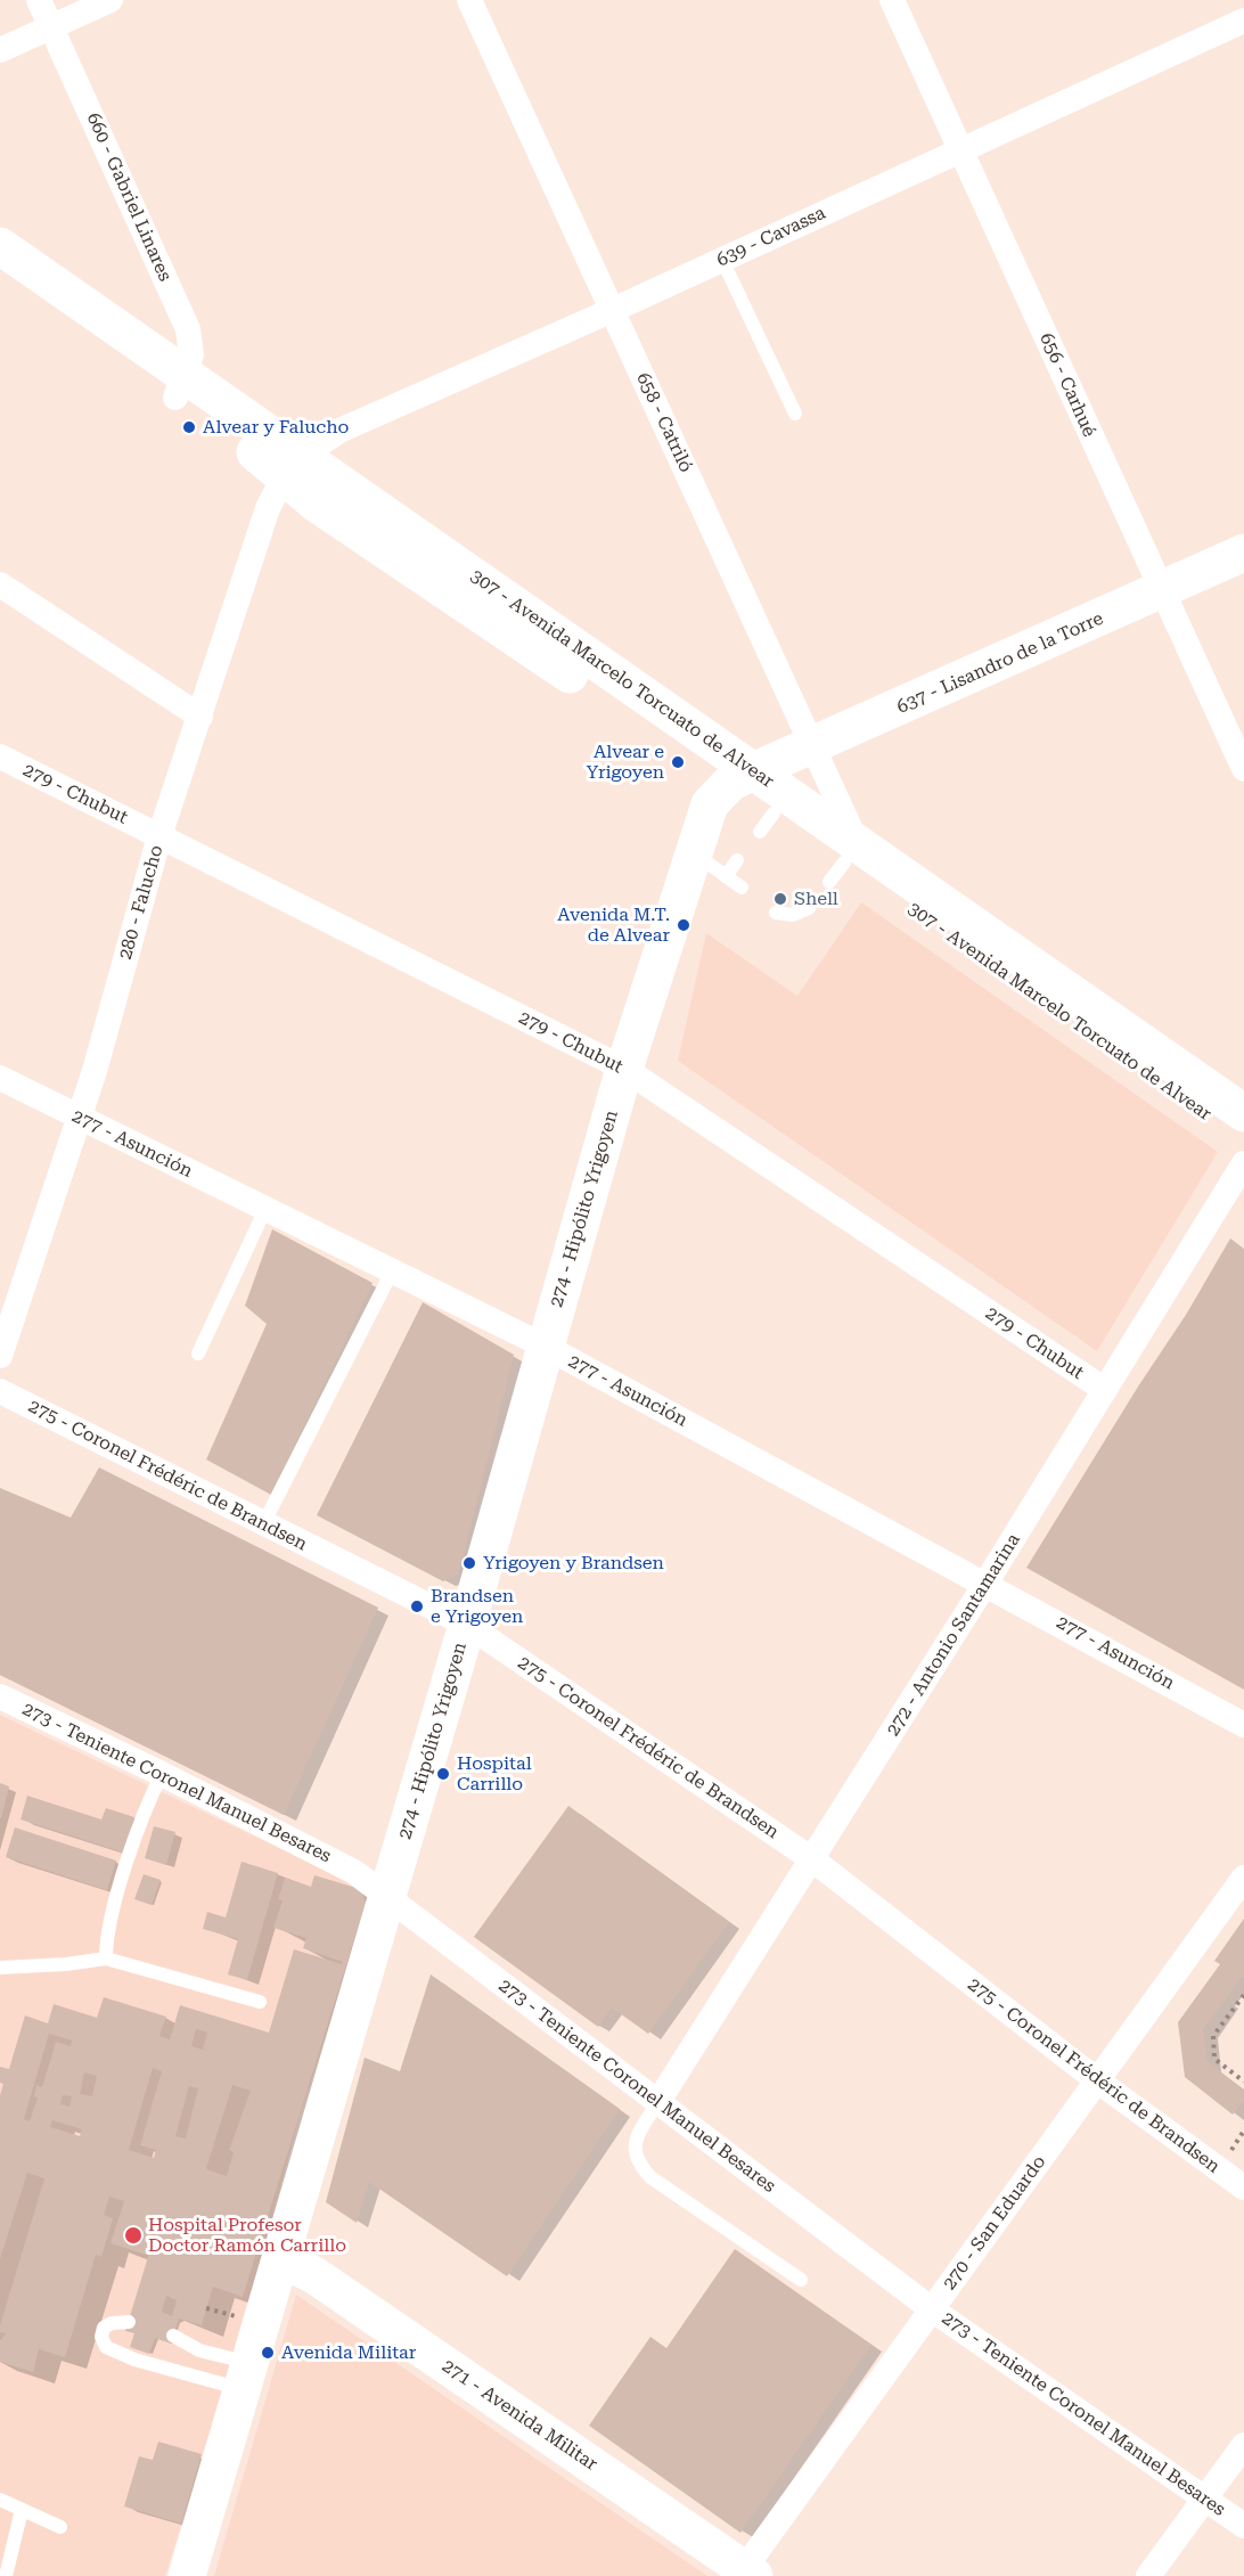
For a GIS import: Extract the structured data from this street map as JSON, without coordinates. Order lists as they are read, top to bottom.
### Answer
{
  "streets": {
    "street": [
      "660 - Gabriel Linares",
      "639 - Cavassa",
      "656 - Carhué",
      "658 - Catriló",
      "637 - Lisandro de la Torre",
      "307 - Avenida Marcelo Torcuato de Alvear",
      "279 - Chubut",
      "280 - Falucho",
      "277 - Asunción",
      "274 - Hipólito Yrigoyen",
      "275 - Coronel Frédéric de Brandsen",
      "272 - Antonio Santamarina",
      "273 - Teniente Coronel Manuel Besares",
      "270 - San Eduardo",
      "271 - Avenida Militar"
    ]
  },
  "crossings": [
    ["660 - Gabriel Linares", "307 - Avenida Marcelo Torcuato de Alvear"],
    ["639 - Cavassa", "656 - Carhué"],
    ["639 - Cavassa", "658 - Catriló"],
    ["639 - Cavassa", "307 - Avenida Marcelo Torcuato de Alvear"],
    ["639 - Cavassa", "280 - Falucho"],
    ["656 - Carhué", "637 - Lisandro de la Torre"],
    ["658 - Catriló", "637 - Lisandro de la Torre"],
    ["658 - Catriló", "307 - Avenida Marcelo Torcuato de Alvear"],
    ["637 - Lisandro de la Torre", "307 - Avenida Marcelo Torcuato de Alvear"],
    ["637 - Lisandro de la Torre", "274 - Hipólito Yrigoyen"],
    ["307 - Avenida Marcelo Torcuato de Alvear", "280 - Falucho"],
    ["307 - Avenida Marcelo Torcuato de Alvear", "274 - Hipólito Yrigoyen"],
    ["279 - Chubut", "280 - Falucho"],
    ["279 - Chubut", "274 - Hipólito Yrigoyen"],
    ["279 - Chubut", "272 - Antonio Santamarina"],
    ["280 - Falucho", "277 - Asunción"],
    ["277 - Asunción", "274 - Hipólito Yrigoyen"],
    ["277 - Asunción", "272 - Antonio Santamarina"],
    ["274 - Hipólito Yrigoyen", "275 - Coronel Frédéric de Brandsen"],
    ["274 - Hipólito Yrigoyen", "273 - Teniente Coronel Manuel Besares"],
    ["274 - Hipólito Yrigoyen", "271 - Avenida Militar"],
    ["275 - Coronel Frédéric de Brandsen", "272 - Antonio Santamarina"],
    ["275 - Coronel Frédéric de Brandsen", "270 - San Eduardo"],
    ["272 - Antonio Santamarina", "273 - Teniente Coronel Manuel Besares"],
    ["273 - Teniente Coronel Manuel Besares", "270 - San Eduardo"],
    ["270 - San Eduardo", "271 - Avenida Militar"]
  ],
  "places": [
    "Alvear y Falucho",
    "Alvear e Yrigoyen",
    "Shell",
    "Avenida M.T. de Alvear",
    "Yrigoyen y Brandsen",
    "Brandsen e Yrigoyen",
    "Hospital Carrillo",
    "Hospital Profesor Doctor Ramón Carrillo",
    "Avenida Militar"
  ]
}
